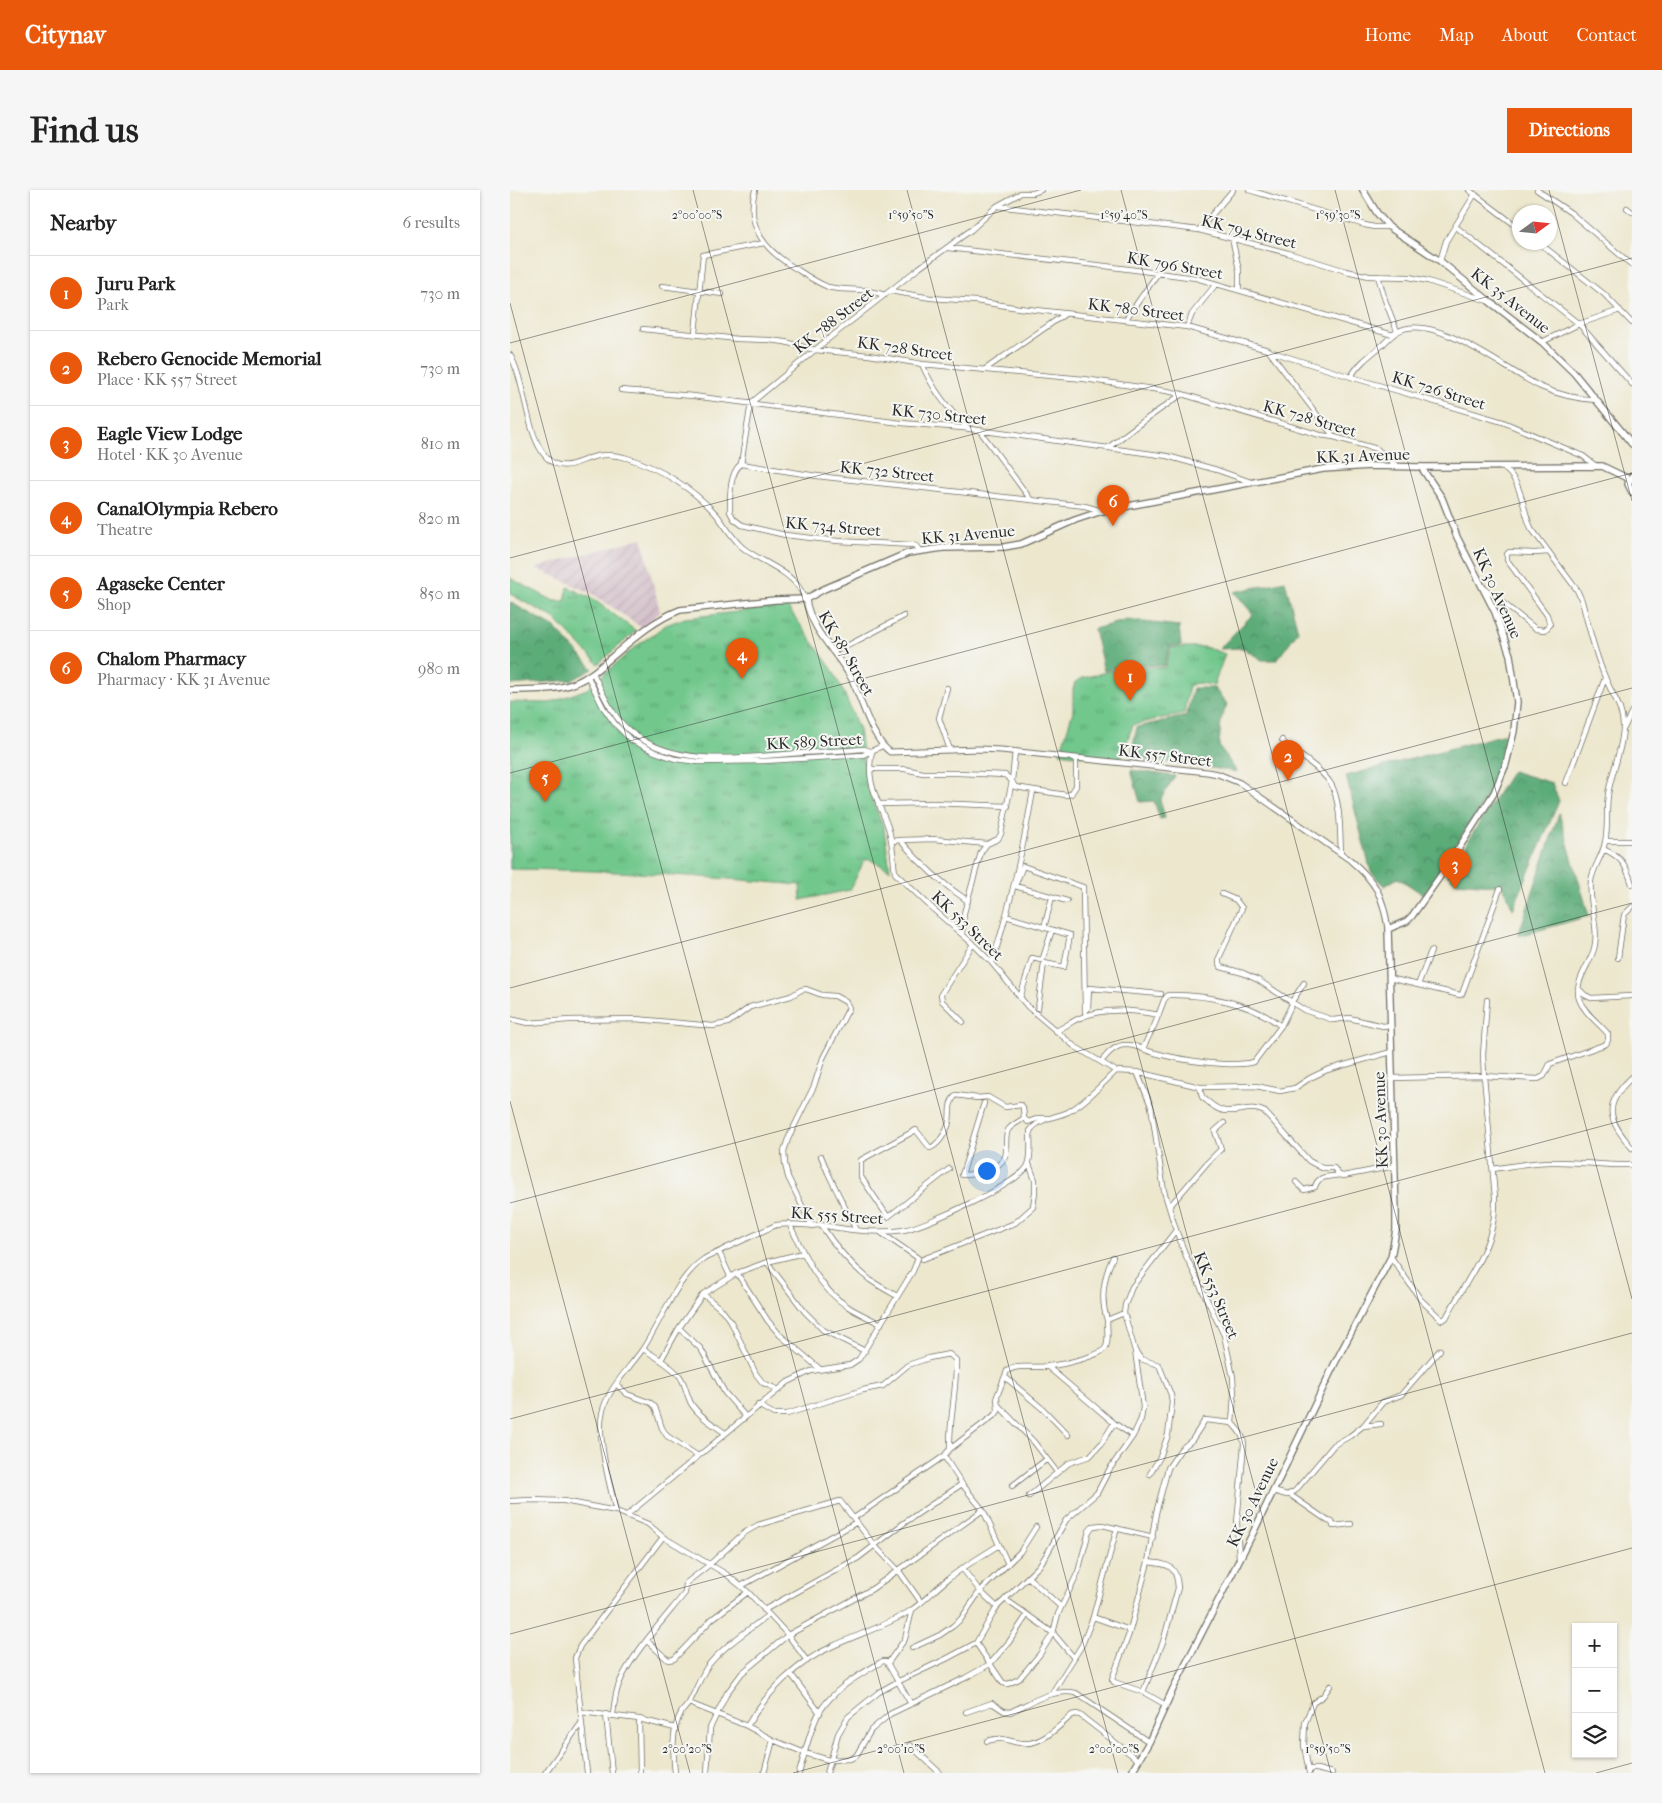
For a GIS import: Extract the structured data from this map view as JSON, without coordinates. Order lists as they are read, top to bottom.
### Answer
{
  "streets": {
    "main road": ["KK 35 Avenue", "KK 31 Avenue", "KK 30 Avenue"],
    "street": [
      "KK 794 Street",
      "KK 796 Street",
      "KK 780 Street",
      "KK 788 Street",
      "KK 728 Street",
      "KK 726 Street",
      "KK 730 Street",
      "KK 732 Street",
      "KK 734 Street",
      "KK 587 Street",
      "KK 589 Street",
      "KK 557 Street",
      "KK 553 Street",
      "KK 555 Street"
    ]
  },
  "crossings": [
    ["KK 794 Street", "KK 35 Avenue"],
    ["KK 794 Street", "KK 788 Street"],
    ["KK 796 Street", "KK 788 Street"],
    ["KK 780 Street", "KK 788 Street"],
    ["KK 780 Street", "KK 726 Street"],
    ["KK 788 Street", "KK 728 Street"],
    ["KK 788 Street", "KK 730 Street"],
    ["KK 728 Street", "KK 31 Avenue"],
    ["KK 726 Street", "KK 31 Avenue"],
    ["KK 730 Street", "KK 31 Avenue"],
    ["KK 31 Avenue", "KK 732 Street"],
    ["KK 31 Avenue", "KK 734 Street"],
    ["KK 31 Avenue", "KK 30 Avenue"],
    ["KK 31 Avenue", "KK 587 Street"],
    ["KK 31 Avenue", "KK 589 Street"],
    ["KK 30 Avenue", "KK 557 Street"],
    ["KK 587 Street", "KK 557 Street"]
  ],
  "north": "right",
  "page": {
    "header": "Citynav",
    "nav": [
      "Home",
      "Map",
      "About",
      "Contact"
    ],
    "buttons": "Directions",
    "title": "Find us",
    "heading": ["Nearby", "6 results"],
    "list": [
      {
        "mark": "1",
        "name": "Juru Park",
        "note": "Park",
        "value": "730 m"
      },
      {
        "mark": "2",
        "name": "Rebero Genocide Memorial",
        "note": "Place · KK 557 Street",
        "value": "730 m"
      },
      {
        "mark": "3",
        "name": "Eagle View Lodge",
        "note": "Hotel · KK 30 Avenue",
        "value": "810 m"
      },
      {
        "mark": "4",
        "name": "CanalOlympia Rebero",
        "note": "Theatre",
        "value": "820 m"
      },
      {
        "mark": "5",
        "name": "Agaseke Center",
        "note": "Shop",
        "value": "850 m"
      },
      {
        "mark": "6",
        "name": "Chalom Pharmacy",
        "note": "Pharmacy · KK 31 Avenue",
        "value": "980 m"
      }
    ],
    "pins": [
      "6",
      "4",
      "1",
      "2",
      "5",
      "3"
    ],
    "map_buttons": ["+", "−"]
  },
  "coordinates": [
    "2°00'00\"S",
    "1°59'30\"S",
    "1°59'50\"S",
    "1°59'40\"S",
    "2°00'20\"S",
    "2°00'10\"S"
  ]
}
